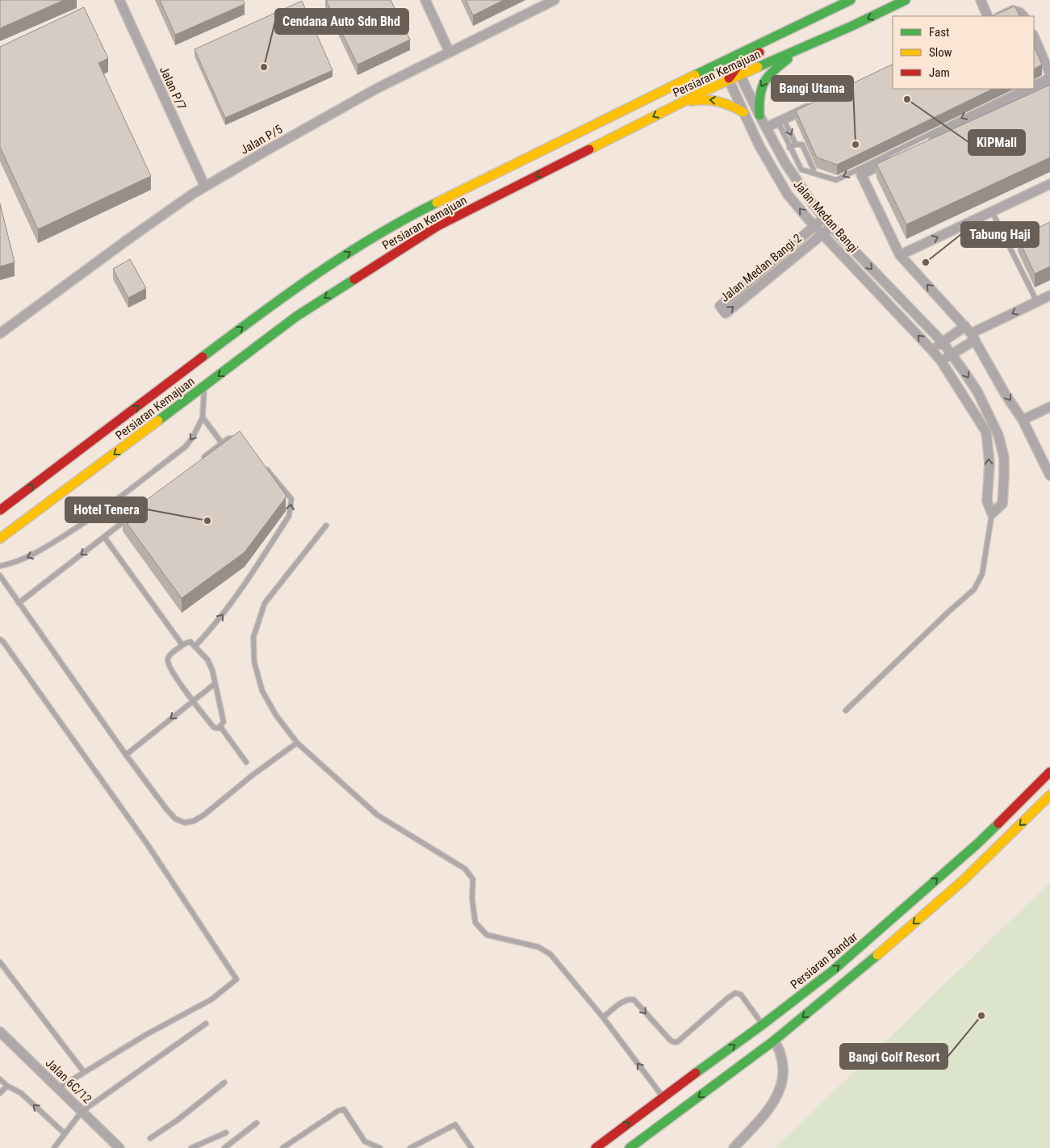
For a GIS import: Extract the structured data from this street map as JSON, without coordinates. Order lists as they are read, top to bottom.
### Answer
{
  "streets": {
    "main road": ["Persiaran Kemajuan", "Persiaran Bandar"],
    "street": [
      "Jalan P/7",
      "Jalan P/5",
      "Jalan Medan Bangi",
      "Jalan Medan Bangi 2",
      "Jalan 6C/12"
    ]
  },
  "crossings": [
    ["Persiaran Kemajuan", "Jalan Medan Bangi"],
    ["Jalan P/7", "Jalan P/5"],
    ["Jalan Medan Bangi", "Jalan Medan Bangi 2"]
  ],
  "places": [
    "Cendana Auto Sdn Bhd",
    "KIPMall",
    "Bangi Utama",
    "Tabung Haji",
    "Hotel Tenera",
    "Bangi Golf Resort"
  ],
  "legend": ["Fast", "Slow", "Jam"]
}
